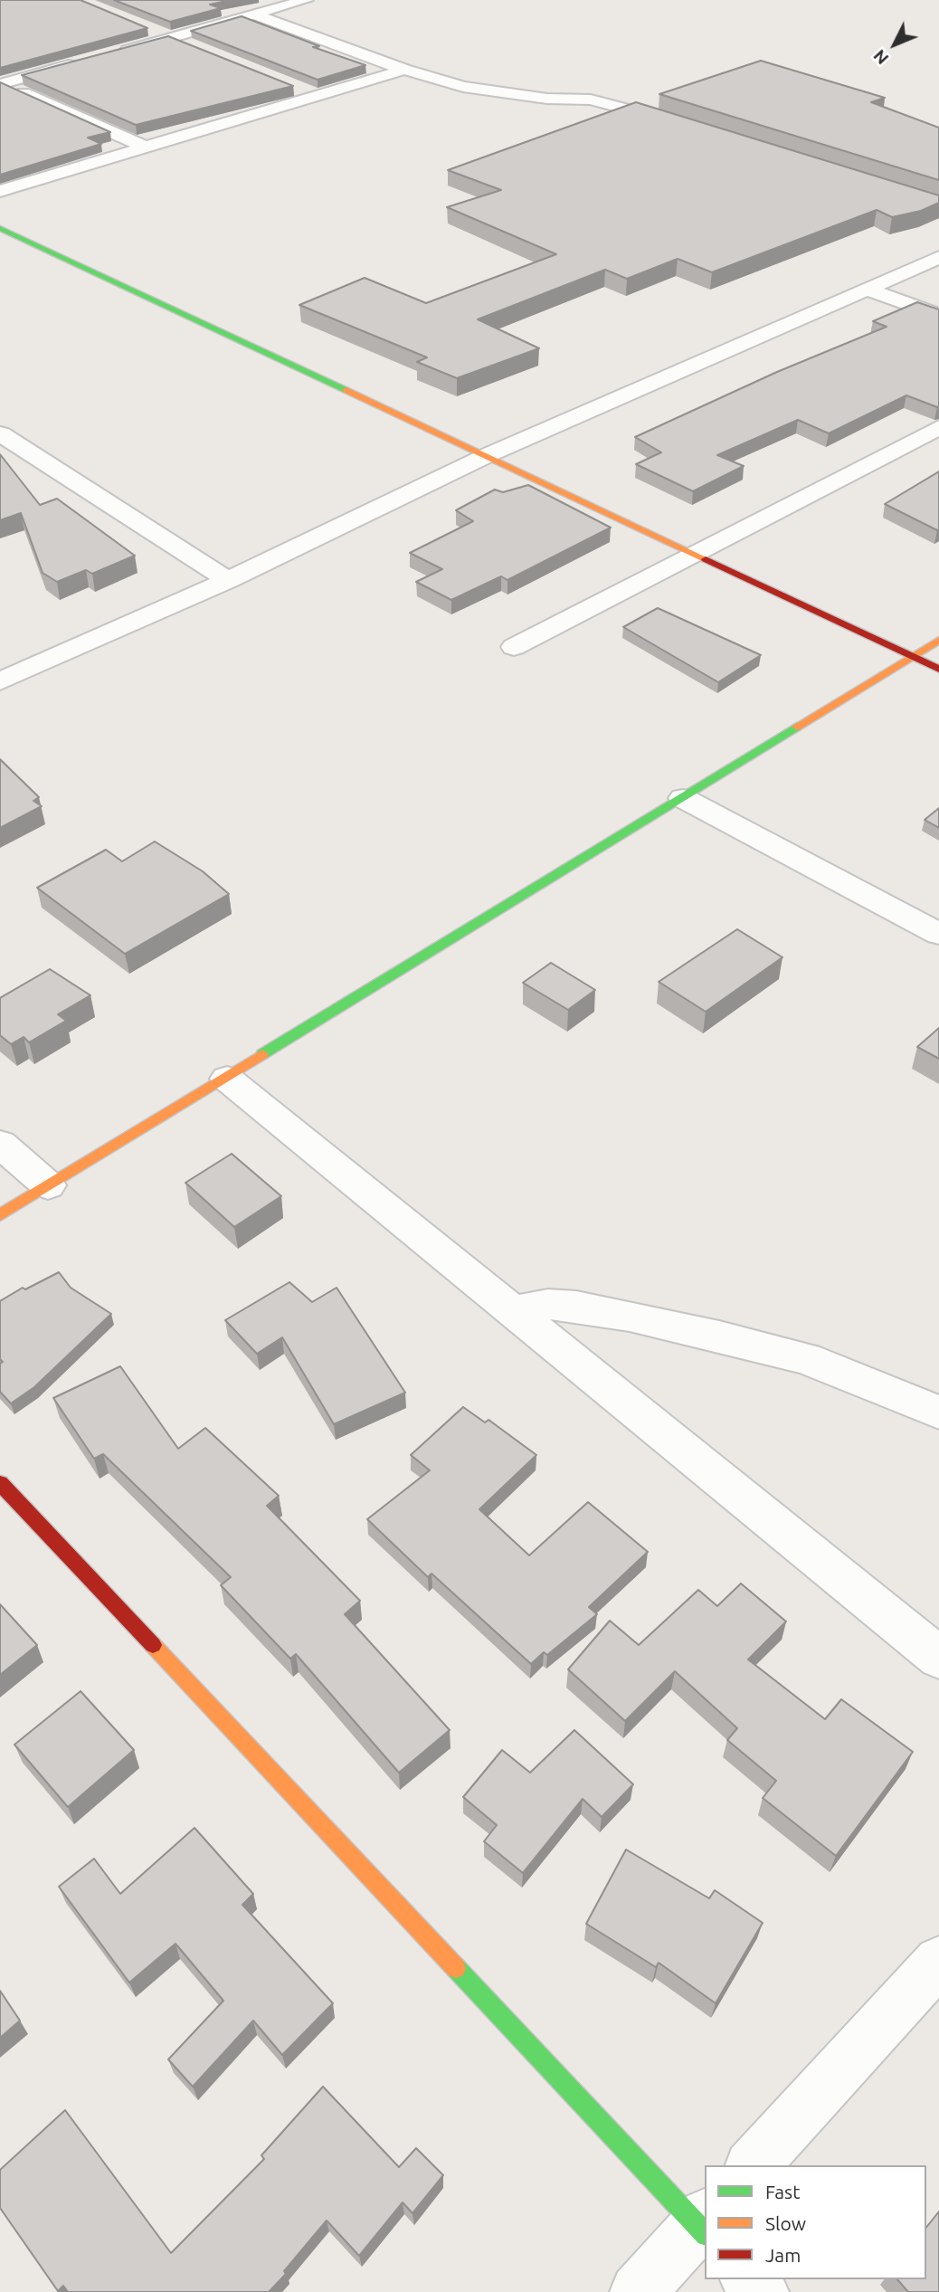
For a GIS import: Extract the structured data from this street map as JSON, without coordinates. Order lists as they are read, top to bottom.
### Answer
{
  "legend": ["Fast", "Slow", "Jam"],
  "north": "bottom left"
}
